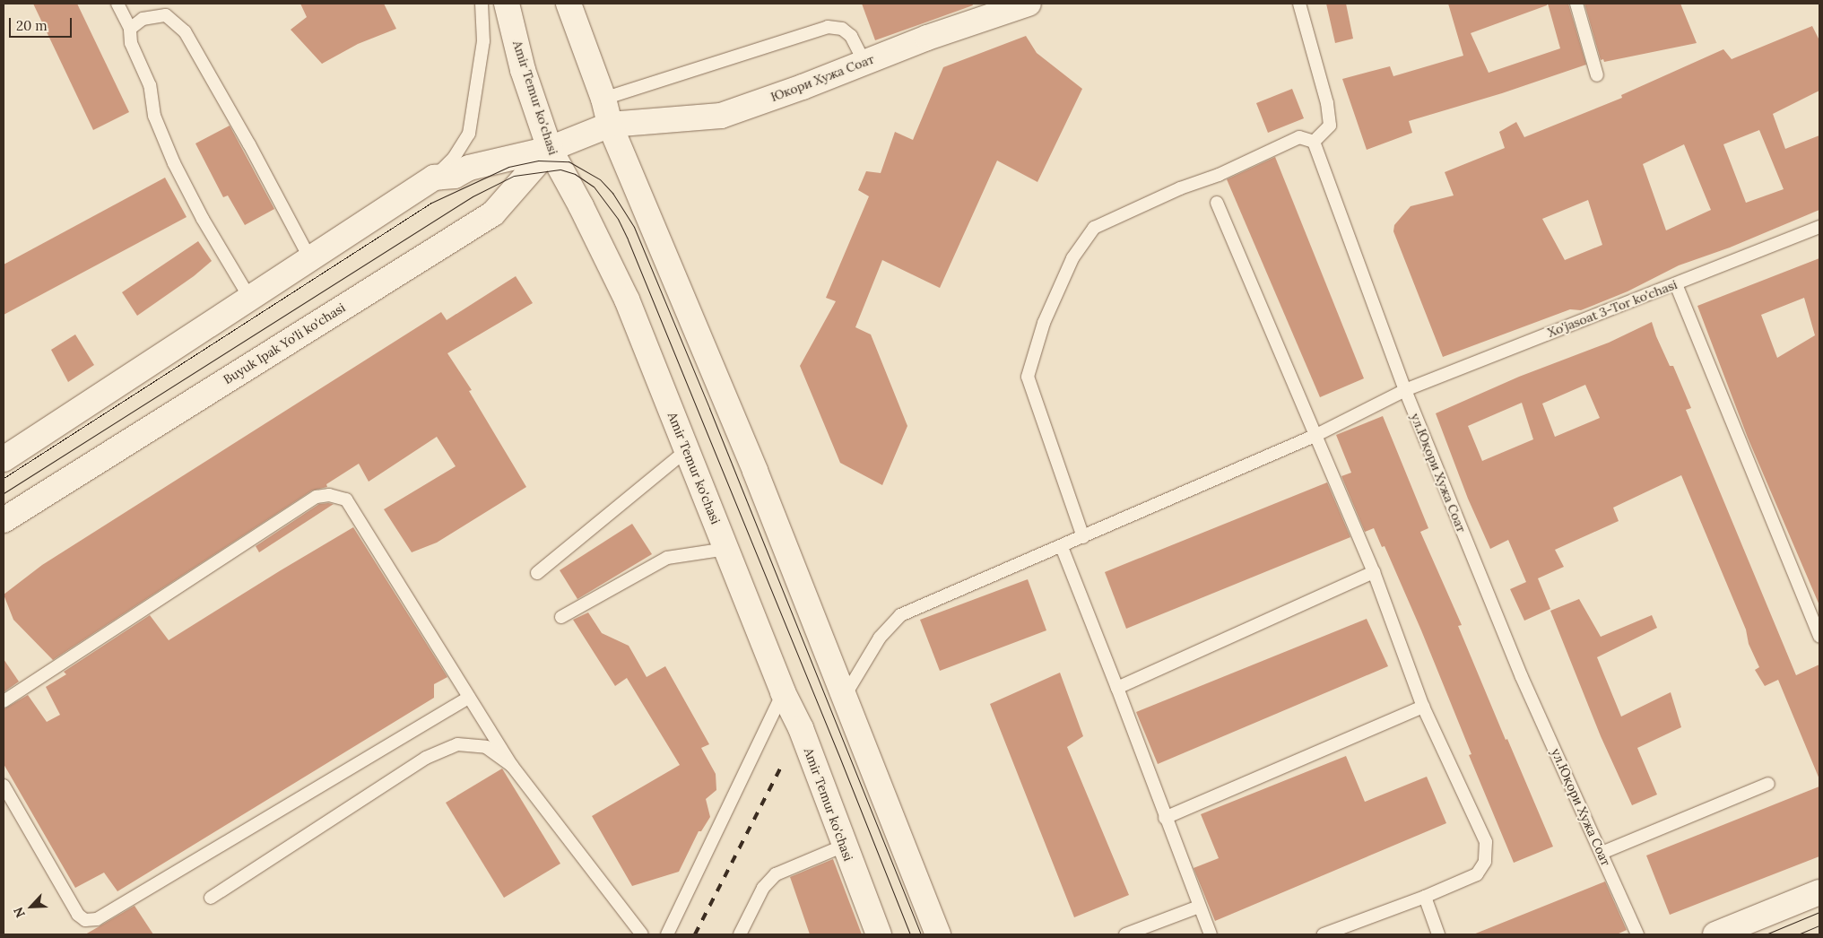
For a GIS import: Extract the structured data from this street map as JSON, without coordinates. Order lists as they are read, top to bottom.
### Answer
{
  "streets": {
    "main road": ["Юкори Хужа Соат", "Amir Temur ko'chasi", "Buyuk Ipak Yo'li ko'chasi"],
    "lane": ["Xo'jasoat 3-Tor ko'chasi", "ул.Юқори Хужа Соат"]
  },
  "crossings": [
    ["Юкори Хужа Соат", "Buyuk Ipak Yo'li ko'chasi"],
    ["Amir Temur ko'chasi", "Buyuk Ipak Yo'li ko'chasi"],
    ["Xo'jasoat 3-Tor ko'chasi", "ул.Юқори Хужа Соат"]
  ],
  "scale_bar": "20 m",
  "north": "bottom left"
}
